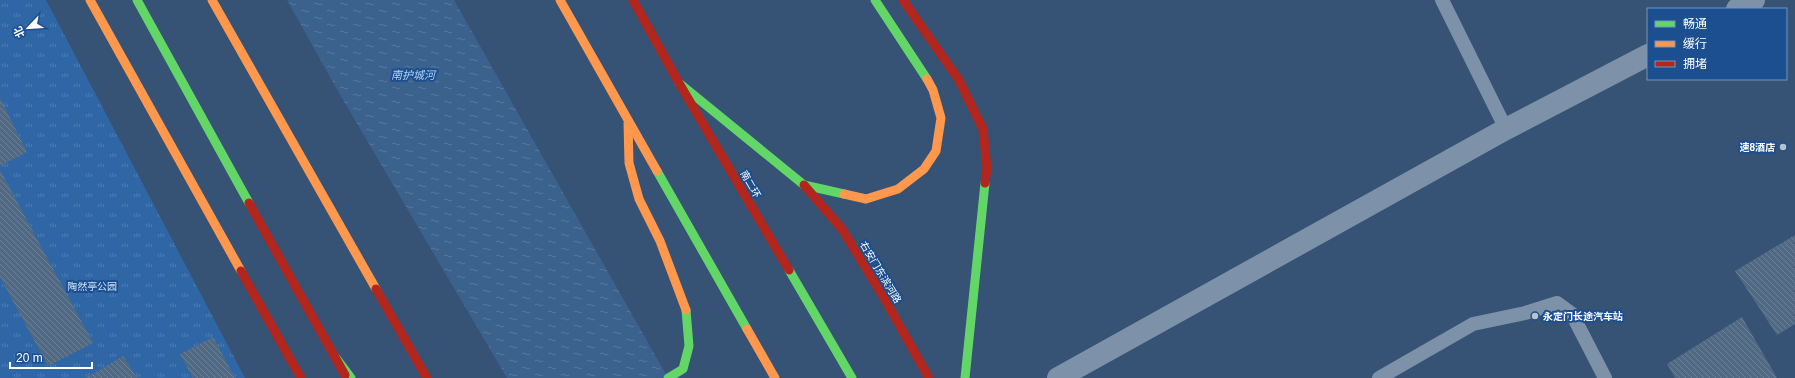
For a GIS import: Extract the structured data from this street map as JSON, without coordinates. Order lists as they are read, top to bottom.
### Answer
{
  "streets": {
    "main road": ["南二环", "右安门东滨河路"]
  },
  "crossings": [
    ["南二环", "右安门东滨河路"]
  ],
  "water": ["南护城河"],
  "parks": ["陶然亭公园"],
  "places": ["速8酒店", "永定门长途汽车站"],
  "legend": ["畅通", "缓行", "拥堵"],
  "scale_bar": "20 m",
  "north": "bottom left"
}
